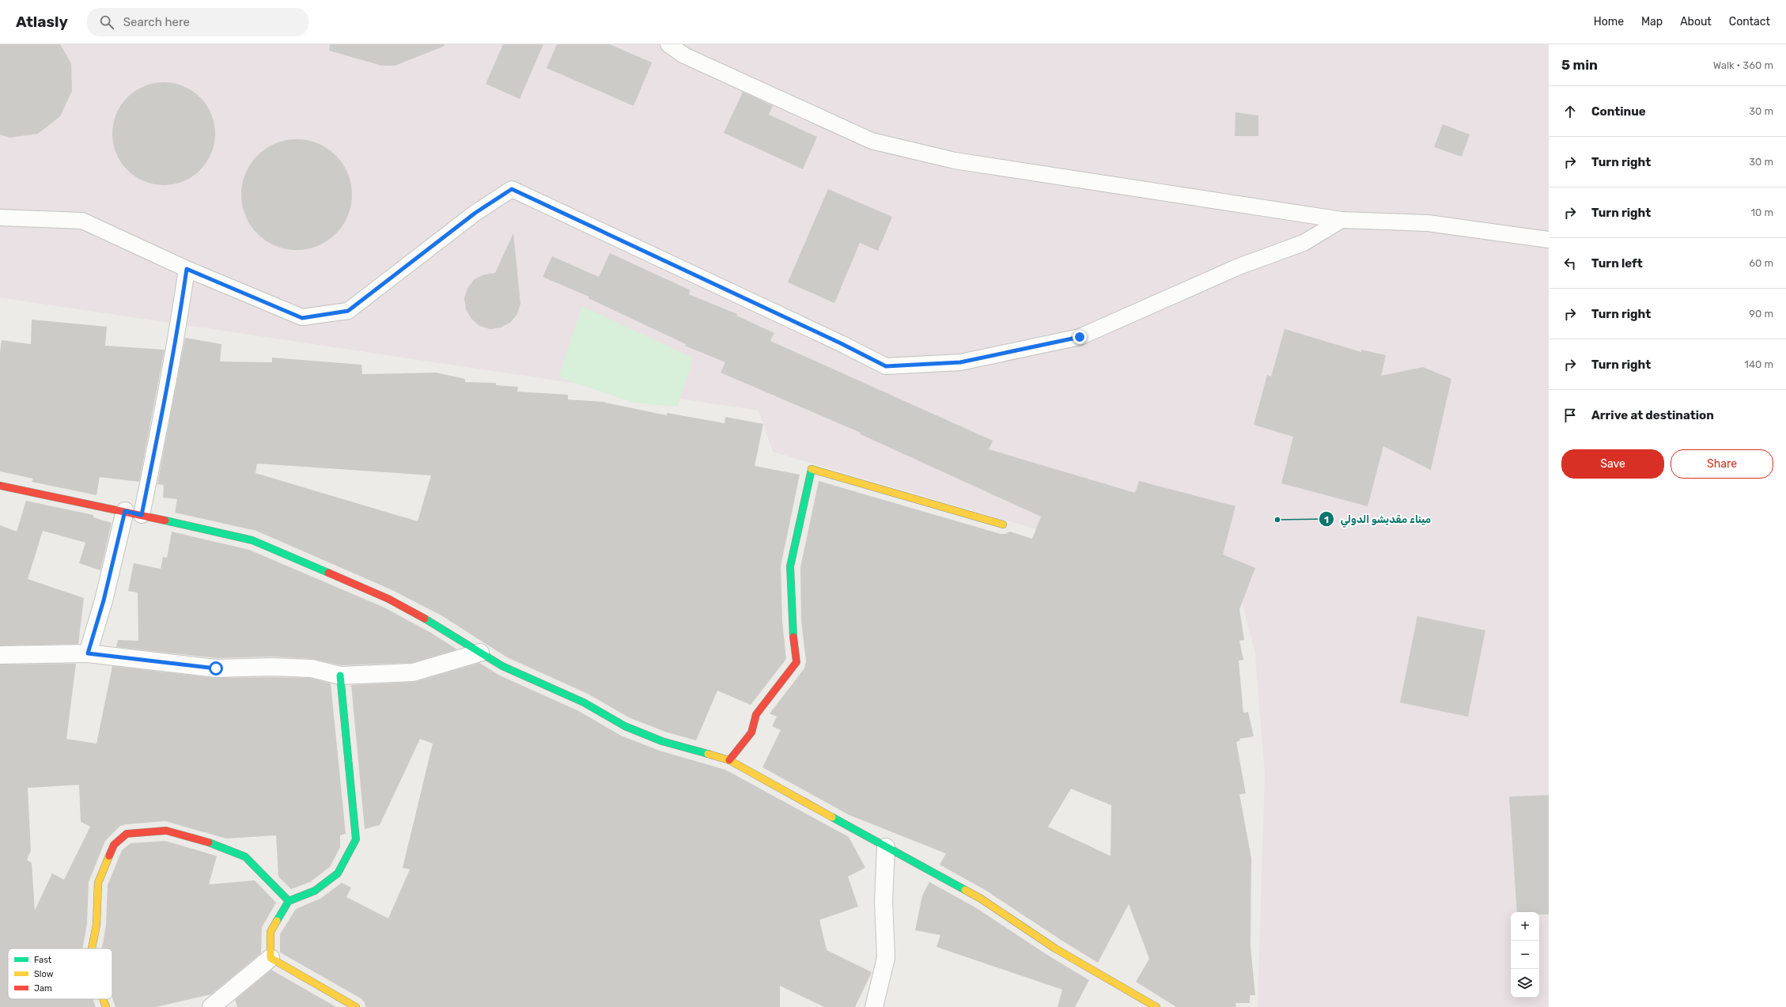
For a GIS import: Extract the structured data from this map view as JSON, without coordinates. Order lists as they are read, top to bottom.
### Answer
{
  "places": ["ميناء مقديشو الدولي"],
  "legend": ["Fast", "Slow", "Jam"],
  "page": {
    "header": "Atlasly",
    "search": "Search here",
    "nav": [
      "Home",
      "Map",
      "About",
      "Contact"
    ],
    "heading": ["5 min", "Walk · 360 m"],
    "list": [
      ["Continue", "30 m"],
      ["Turn right", "30 m"],
      ["Turn right", "10 m"],
      ["Turn left", "60 m"],
      ["Turn right", "90 m"],
      ["Turn right", "140 m"],
      "Arrive at destination"
    ],
    "buttons": ["Save", "Share"],
    "map_buttons": ["+", "−"]
  }
}
